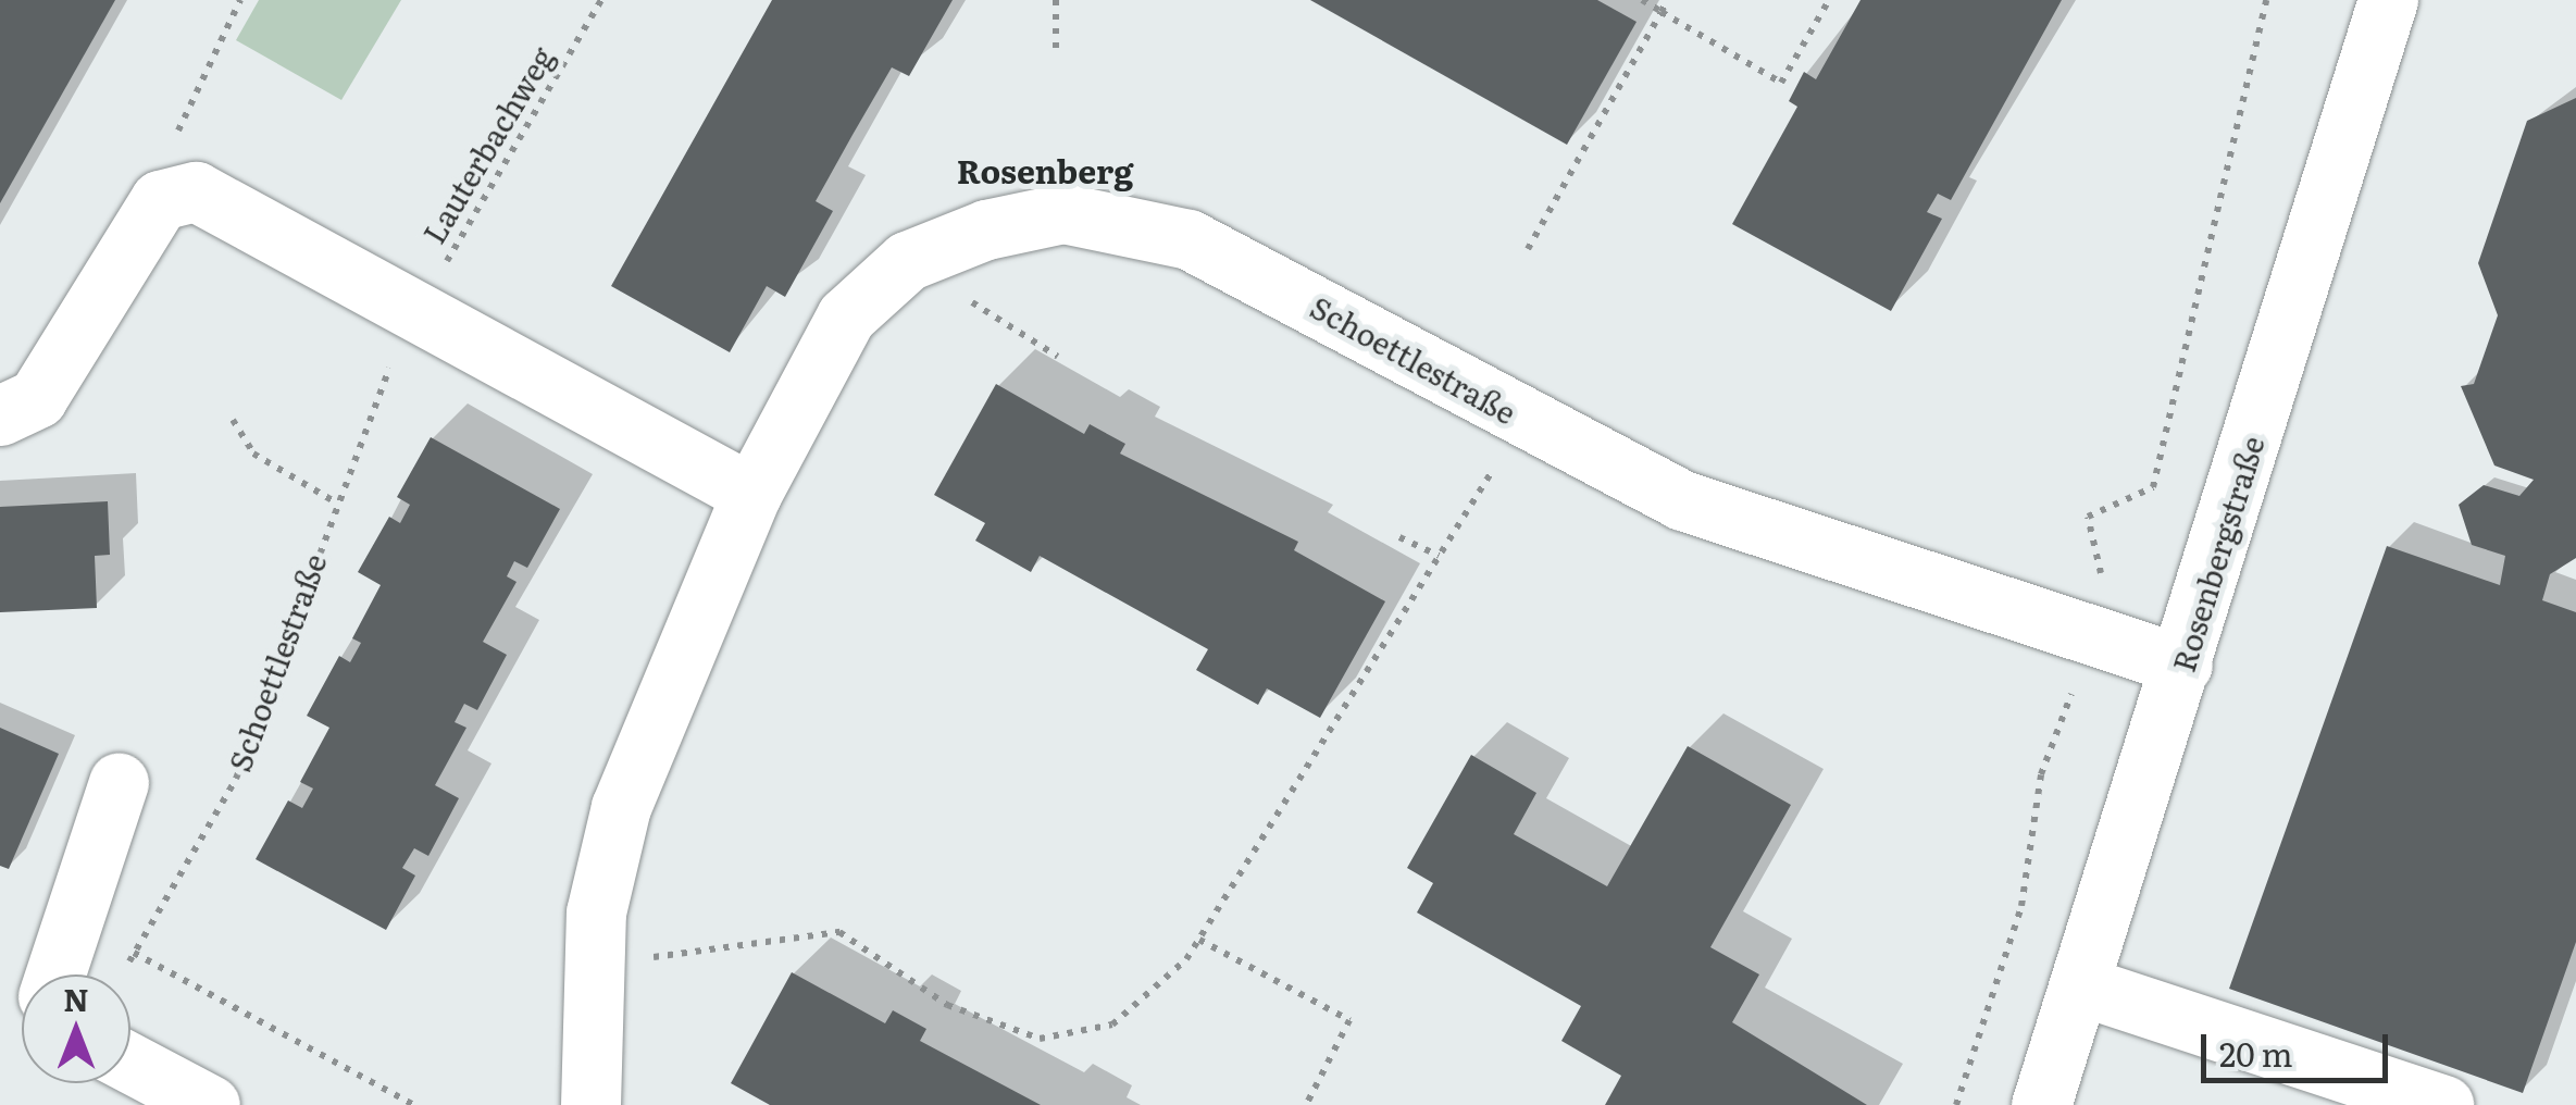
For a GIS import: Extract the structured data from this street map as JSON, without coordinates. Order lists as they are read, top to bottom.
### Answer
{
  "streets": {
    "street": ["Schoettlestraße", "Rosenbergstraße"],
    "path": ["Lauterbachweg"]
  },
  "crossings": [
    ["Lauterbachweg", "Schoettlestraße"],
    ["Schoettlestraße", "Rosenbergstraße"]
  ],
  "districts": ["Rosenberg"],
  "scale_bar": "20 m",
  "north": "top"
}
